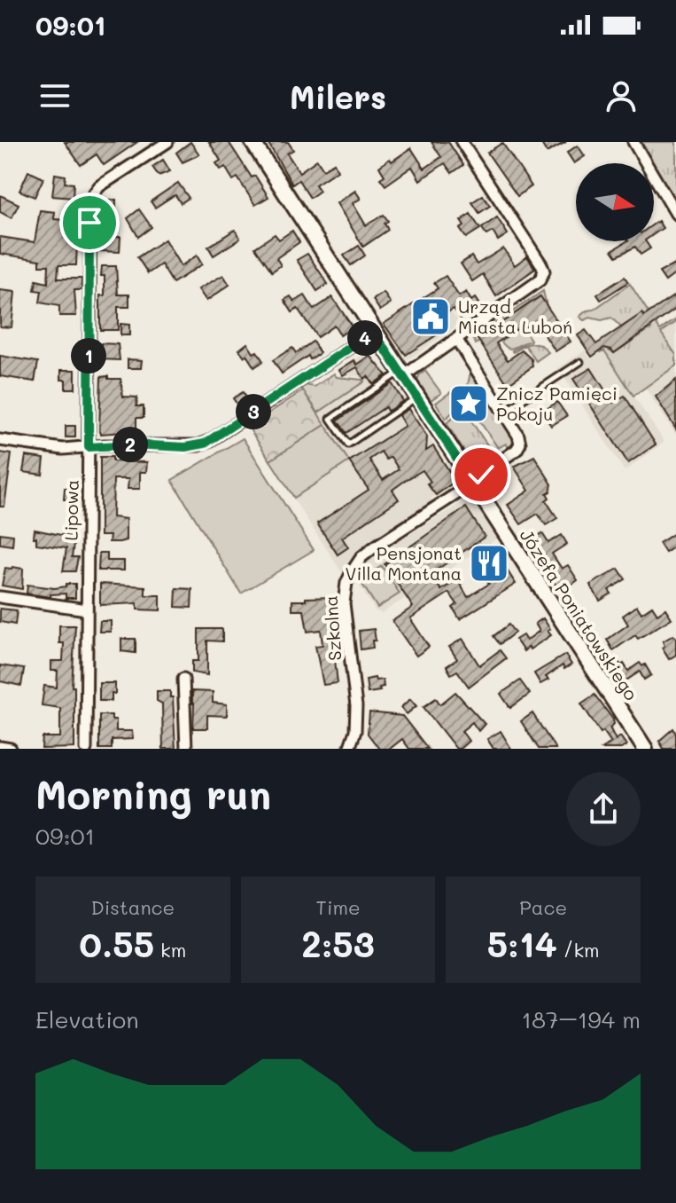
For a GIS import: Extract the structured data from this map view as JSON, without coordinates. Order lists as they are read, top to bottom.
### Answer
{
  "streets": {
    "street": ["Lipowa", "Józefa Poniatowskiego", "Szkolna"]
  },
  "crossings": [
    ["Józefa Poniatowskiego", "Szkolna"]
  ],
  "places": {
    "public building": ["Urząd Miasta Luboń"],
    "place": ["Znicz Pamięci Pokoju"],
    "restaurant": ["Pensjonat Villa Montana"]
  },
  "north": "right",
  "page": {
    "status": "09:01",
    "header": "Milers",
    "pins": [
      "4",
      "1",
      "3",
      "2"
    ],
    "heading": ["Morning run", "09:01"],
    "stats": [
      ["Distance", "0.55 km"],
      ["Time", "2:53"],
      ["Pace", "5:14 /km"]
    ],
    "chart": ["Elevation", "187–194 m"]
  }
}
